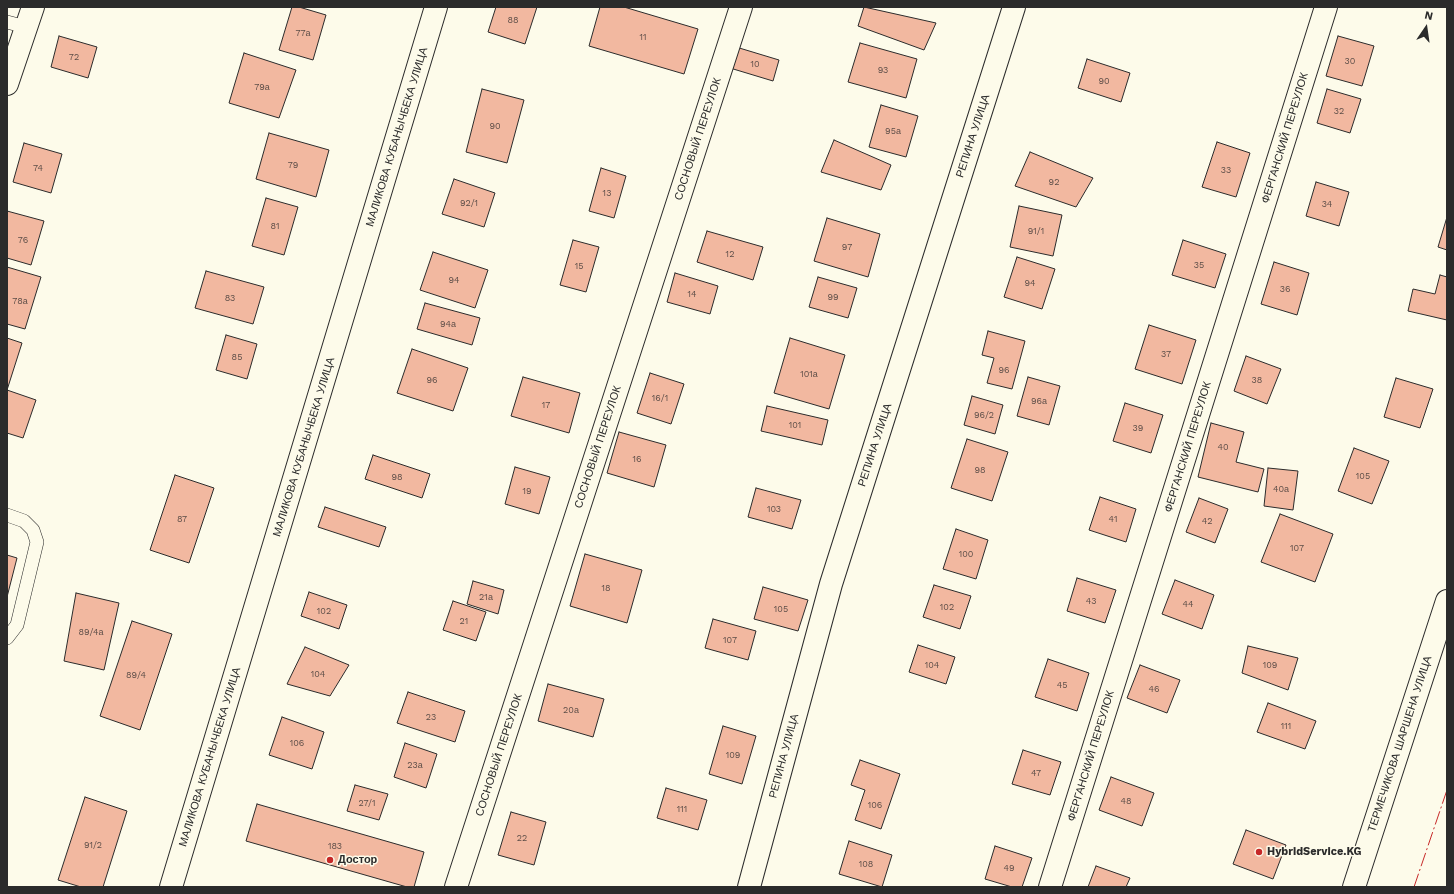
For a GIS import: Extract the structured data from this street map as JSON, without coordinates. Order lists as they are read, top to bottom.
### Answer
{
  "streets": {
    "street": [
      "РЕПИНА УЛИЦА",
      "МАЛИКОВА КУБАНЫЧБЕКА УЛИЦА",
      "ФЕРГАНСКИЙ ПЕРЕУЛОК",
      "СОСНОВЫЙ ПЕРЕУЛОК",
      "ТЕРМЕЧИКОВА ШАРШЕНА УЛИЦА"
    ]
  },
  "places": ["HybridService.KG", "Достор"],
  "house_numbers": [
    "88",
    "77а",
    "11",
    "72",
    "30",
    "10",
    "93",
    "90",
    "79а",
    "32",
    "90",
    "95а",
    "79",
    "74",
    "33",
    "92",
    "13",
    "92/1",
    "34",
    "81",
    "91/1",
    "76",
    "97",
    "12",
    "35",
    "15",
    "94",
    "94",
    "36",
    "14",
    "99",
    "83",
    "78а",
    "94а",
    "37",
    "85",
    "96",
    "101а",
    "96",
    "38",
    "16/1",
    "96а",
    "17",
    "96/2",
    "101",
    "39",
    "40",
    "16",
    "98",
    "105",
    "98",
    "40а",
    "19",
    "103",
    "87",
    "41",
    "42",
    "107",
    "100",
    "18",
    "21а",
    "43",
    "44",
    "102",
    "105",
    "102",
    "21",
    "89/4а",
    "107",
    "104",
    "109",
    "104",
    "89/4",
    "45",
    "46",
    "20а",
    "23",
    "111",
    "106",
    "109",
    "23а",
    "47",
    "48",
    "27/1",
    "106",
    "111",
    "22",
    "91/2",
    "183",
    "108",
    "49"
  ],
  "north": "top"
}
